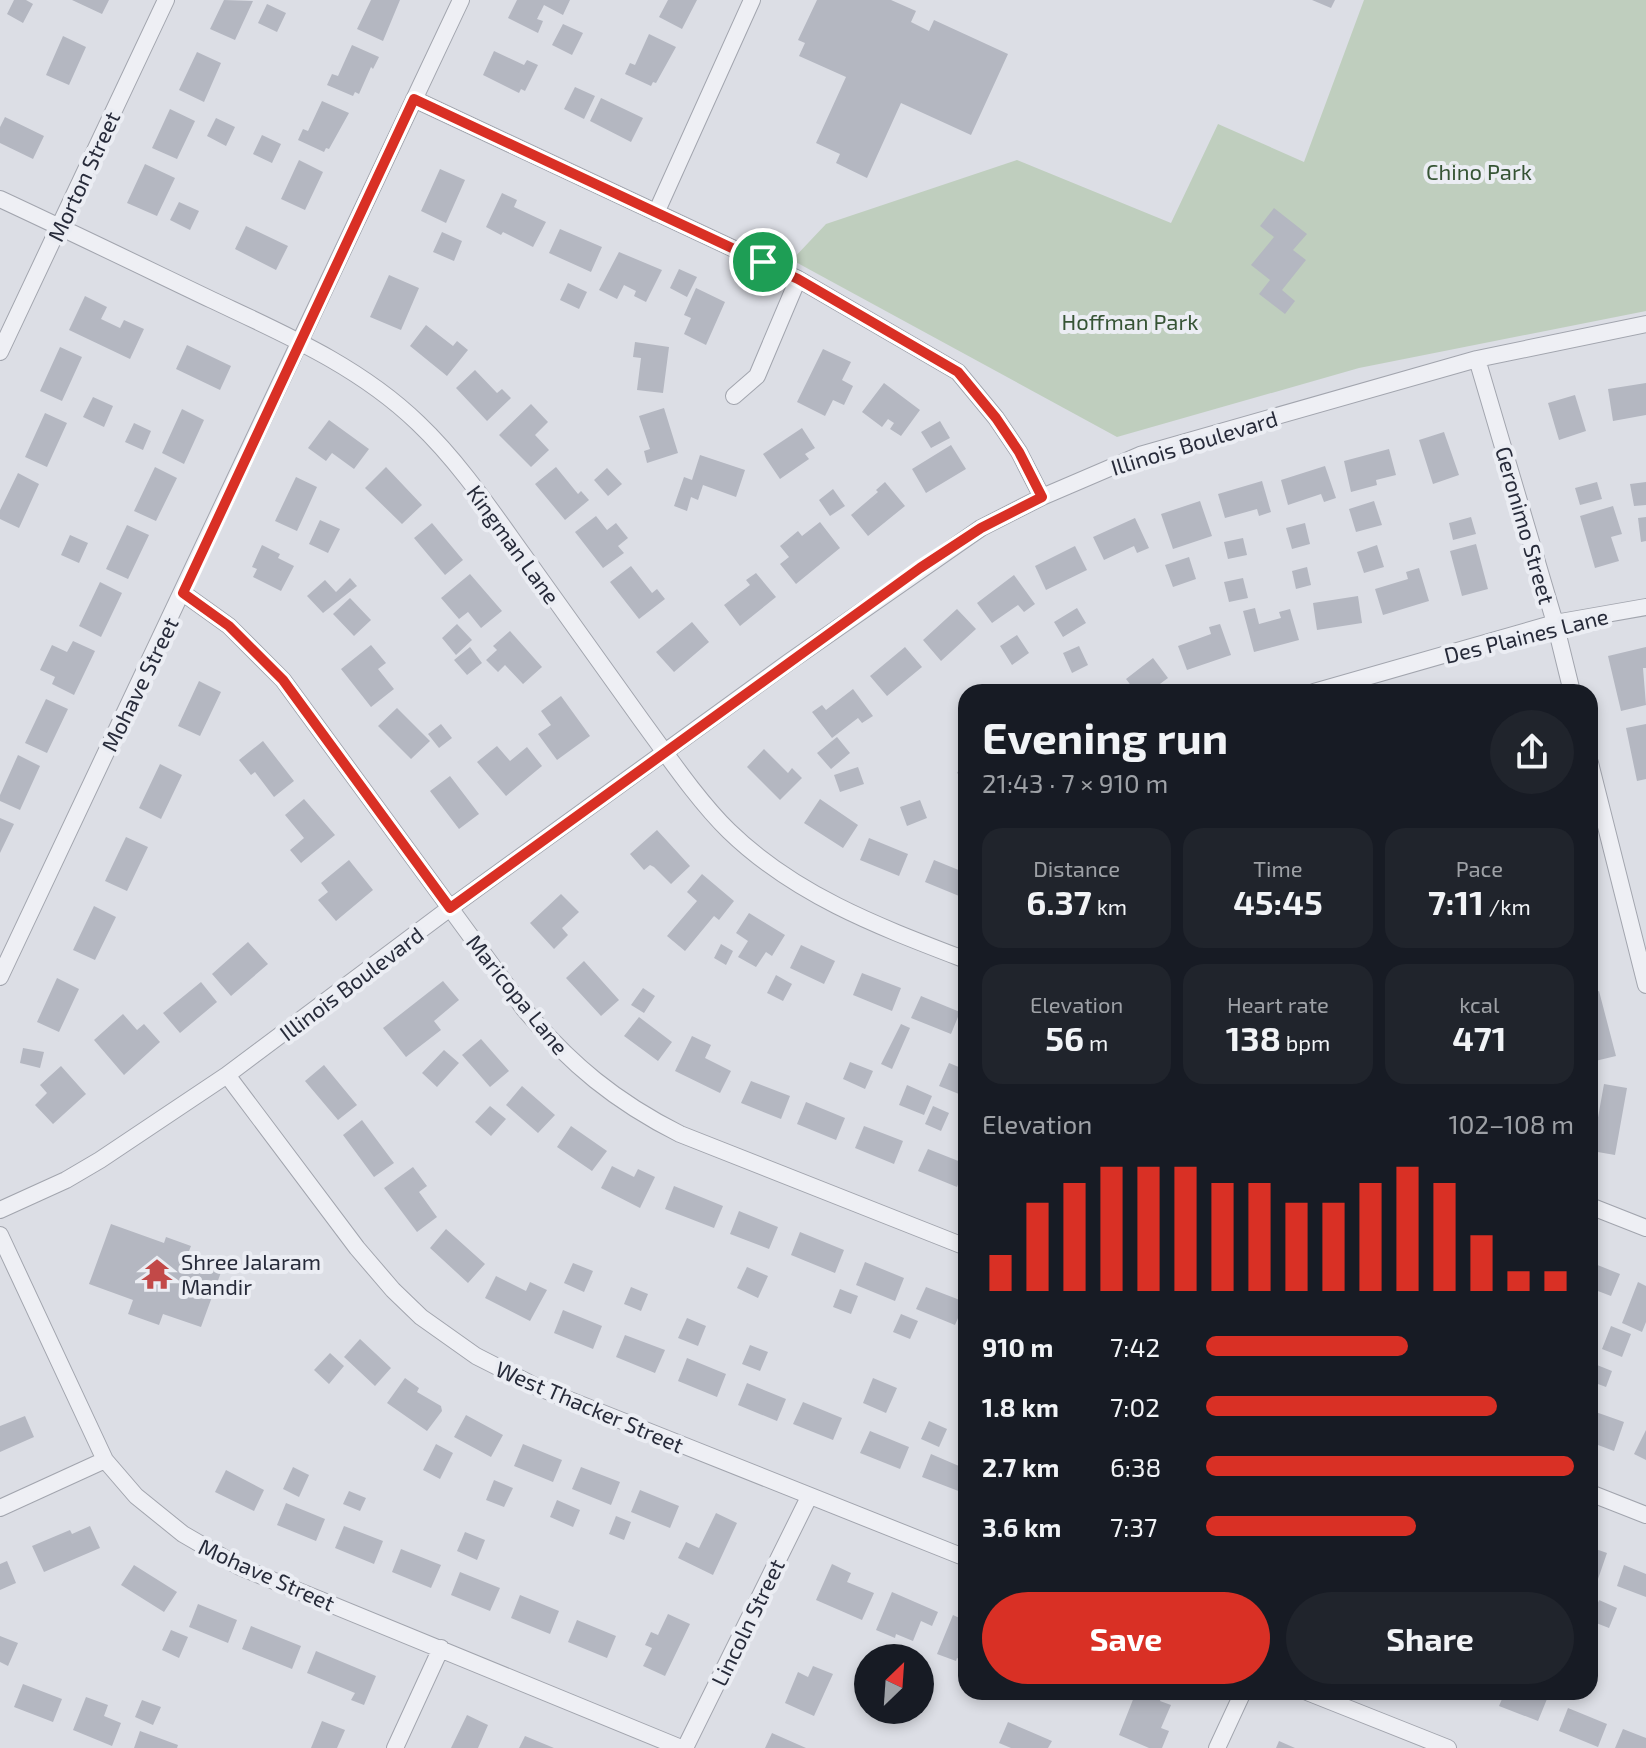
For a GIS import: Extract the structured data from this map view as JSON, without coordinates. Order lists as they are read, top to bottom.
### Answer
{
  "streets": {
    "street": [
      "Morton Street",
      "Illinois Boulevard",
      "Geronimo Street",
      "Kingman Lane",
      "Des Plaines Lane",
      "Mohave Street",
      "Maricopa Lane",
      "West Thacker Street",
      "Lincoln Street"
    ]
  },
  "crossings": [
    ["Morton Street", "Kingman Lane"],
    ["Illinois Boulevard", "Geronimo Street"],
    ["Illinois Boulevard", "Kingman Lane"],
    ["Illinois Boulevard", "Maricopa Lane"],
    ["Illinois Boulevard", "West Thacker Street"],
    ["Geronimo Street", "Des Plaines Lane"],
    ["Kingman Lane", "Mohave Street"],
    ["Mohave Street", "Maricopa Lane"],
    ["Mohave Street", "Lincoln Street"],
    ["West Thacker Street", "Lincoln Street"]
  ],
  "parks": ["Chino Park", "Hoffman Park"],
  "places": {
    "temple": ["Shree Jalaram Mandir"]
  },
  "north": "top right",
  "page": {
    "heading": ["Evening run", "21:43 · 7 × 910 m"],
    "stats": [
      ["Distance", "6.37 km"],
      ["Time", "45:45"],
      ["Pace", "7:11 /km"],
      ["Elevation", "56 m"],
      ["Heart rate", "138 bpm"],
      ["kcal", "471"]
    ],
    "chart": ["Elevation", "102–108 m"],
    "list": [
      {
        "name": "910 m",
        "note": "7:42"
      },
      {
        "name": "1.8 km",
        "note": "7:02"
      },
      {
        "name": "2.7 km",
        "note": "6:38"
      },
      {
        "name": "3.6 km",
        "note": "7:37"
      }
    ],
    "buttons": ["Save", "Share"]
  }
}
